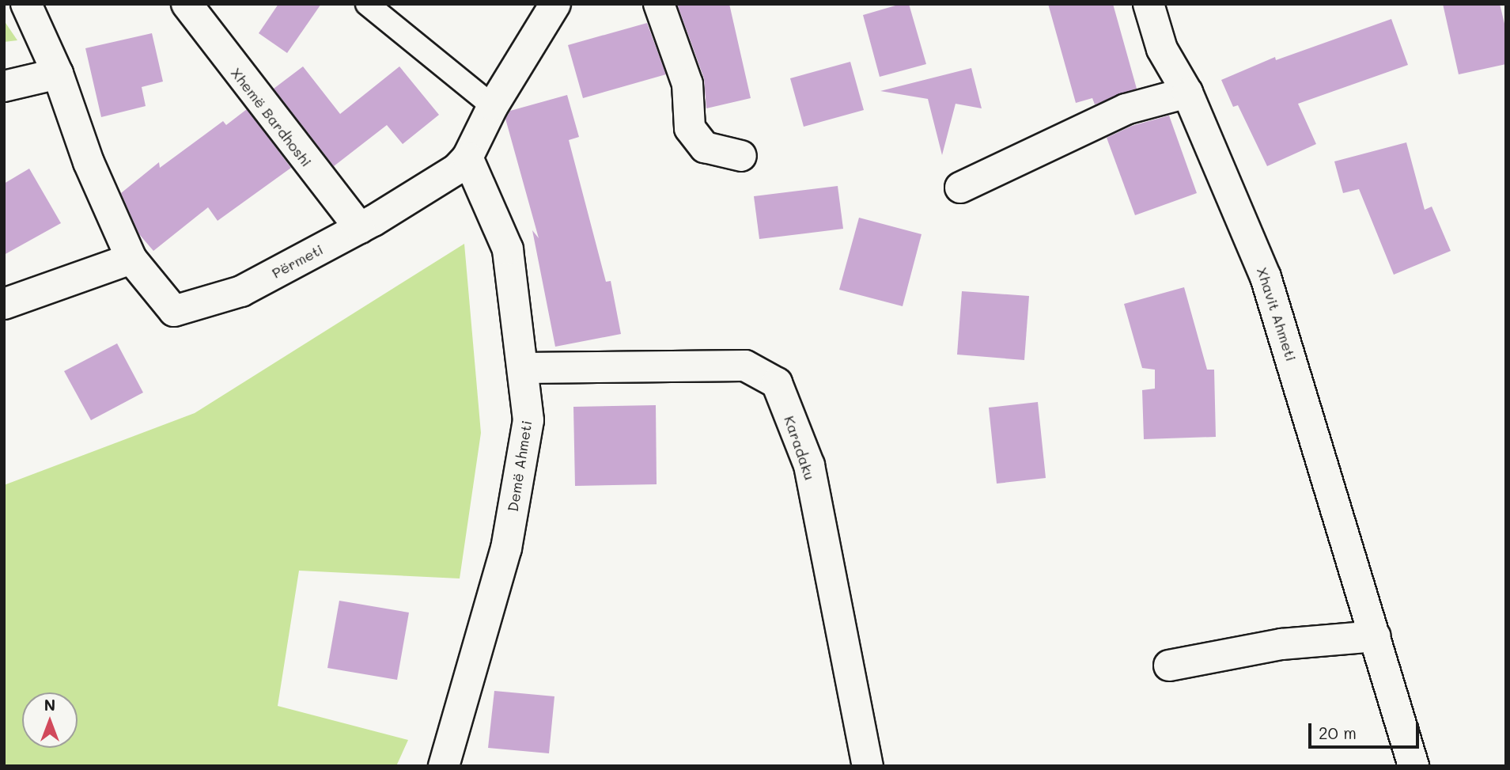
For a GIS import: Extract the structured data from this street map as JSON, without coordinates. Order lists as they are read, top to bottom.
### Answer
{
  "streets": {
    "street": [
      "Xhemë Bardhoshi",
      "Përmeti",
      "Xhavit Ahmeti",
      "Karadaku",
      "Demë Ahmeti"
    ]
  },
  "crossings": [
    ["Xhemë Bardhoshi", "Përmeti"],
    ["Përmeti", "Demë Ahmeti"],
    ["Karadaku", "Demë Ahmeti"]
  ],
  "scale_bar": "20 m",
  "north": "top"
}
